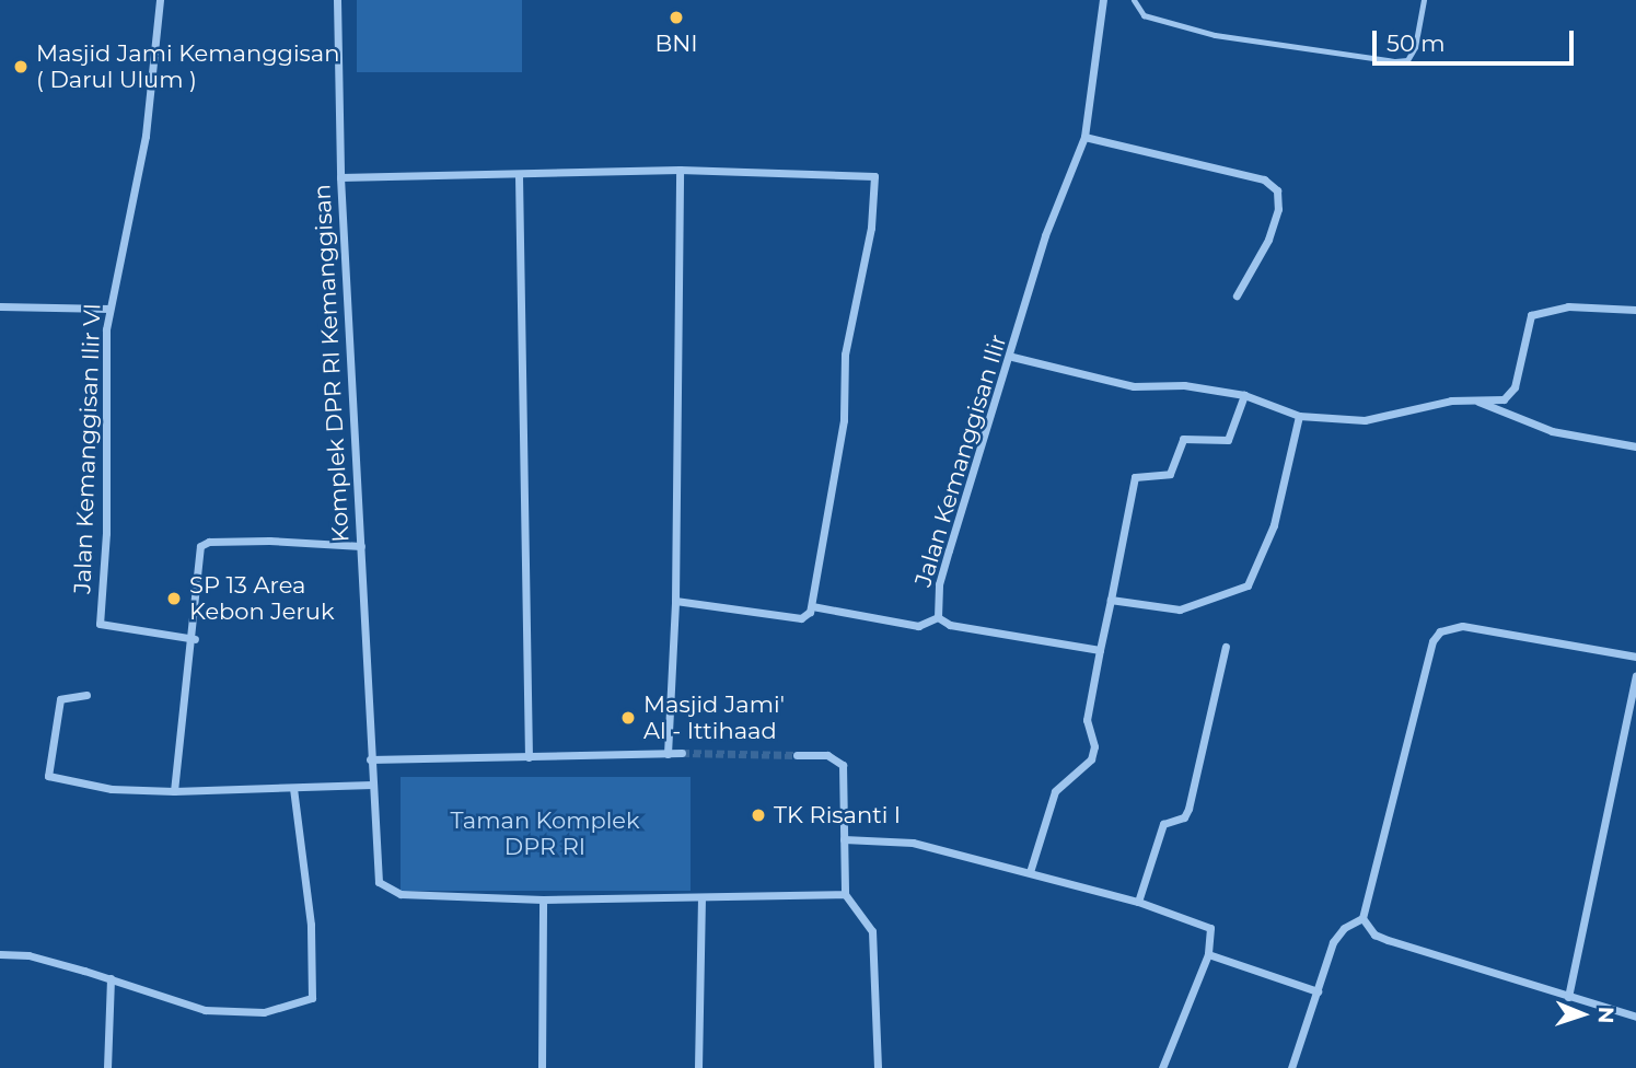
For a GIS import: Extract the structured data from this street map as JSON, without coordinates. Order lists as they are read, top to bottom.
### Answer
{
  "streets": {
    "street": ["Komplek DPR RI Kemanggisan", "Jalan Kemanggisan Ilir VI", "Jalan Kemanggisan Ilir"]
  },
  "parks": ["Taman Komplek DPR RI"],
  "places": [
    "BNI",
    "Masjid Jami Kemanggisan ( Darul Ulum )",
    "SP 13 Area Kebon Jeruk",
    "Masjid Jami' Al - Ittihaad",
    "TK Risanti I"
  ],
  "scale_bar": "50 m",
  "north": "right"
}
